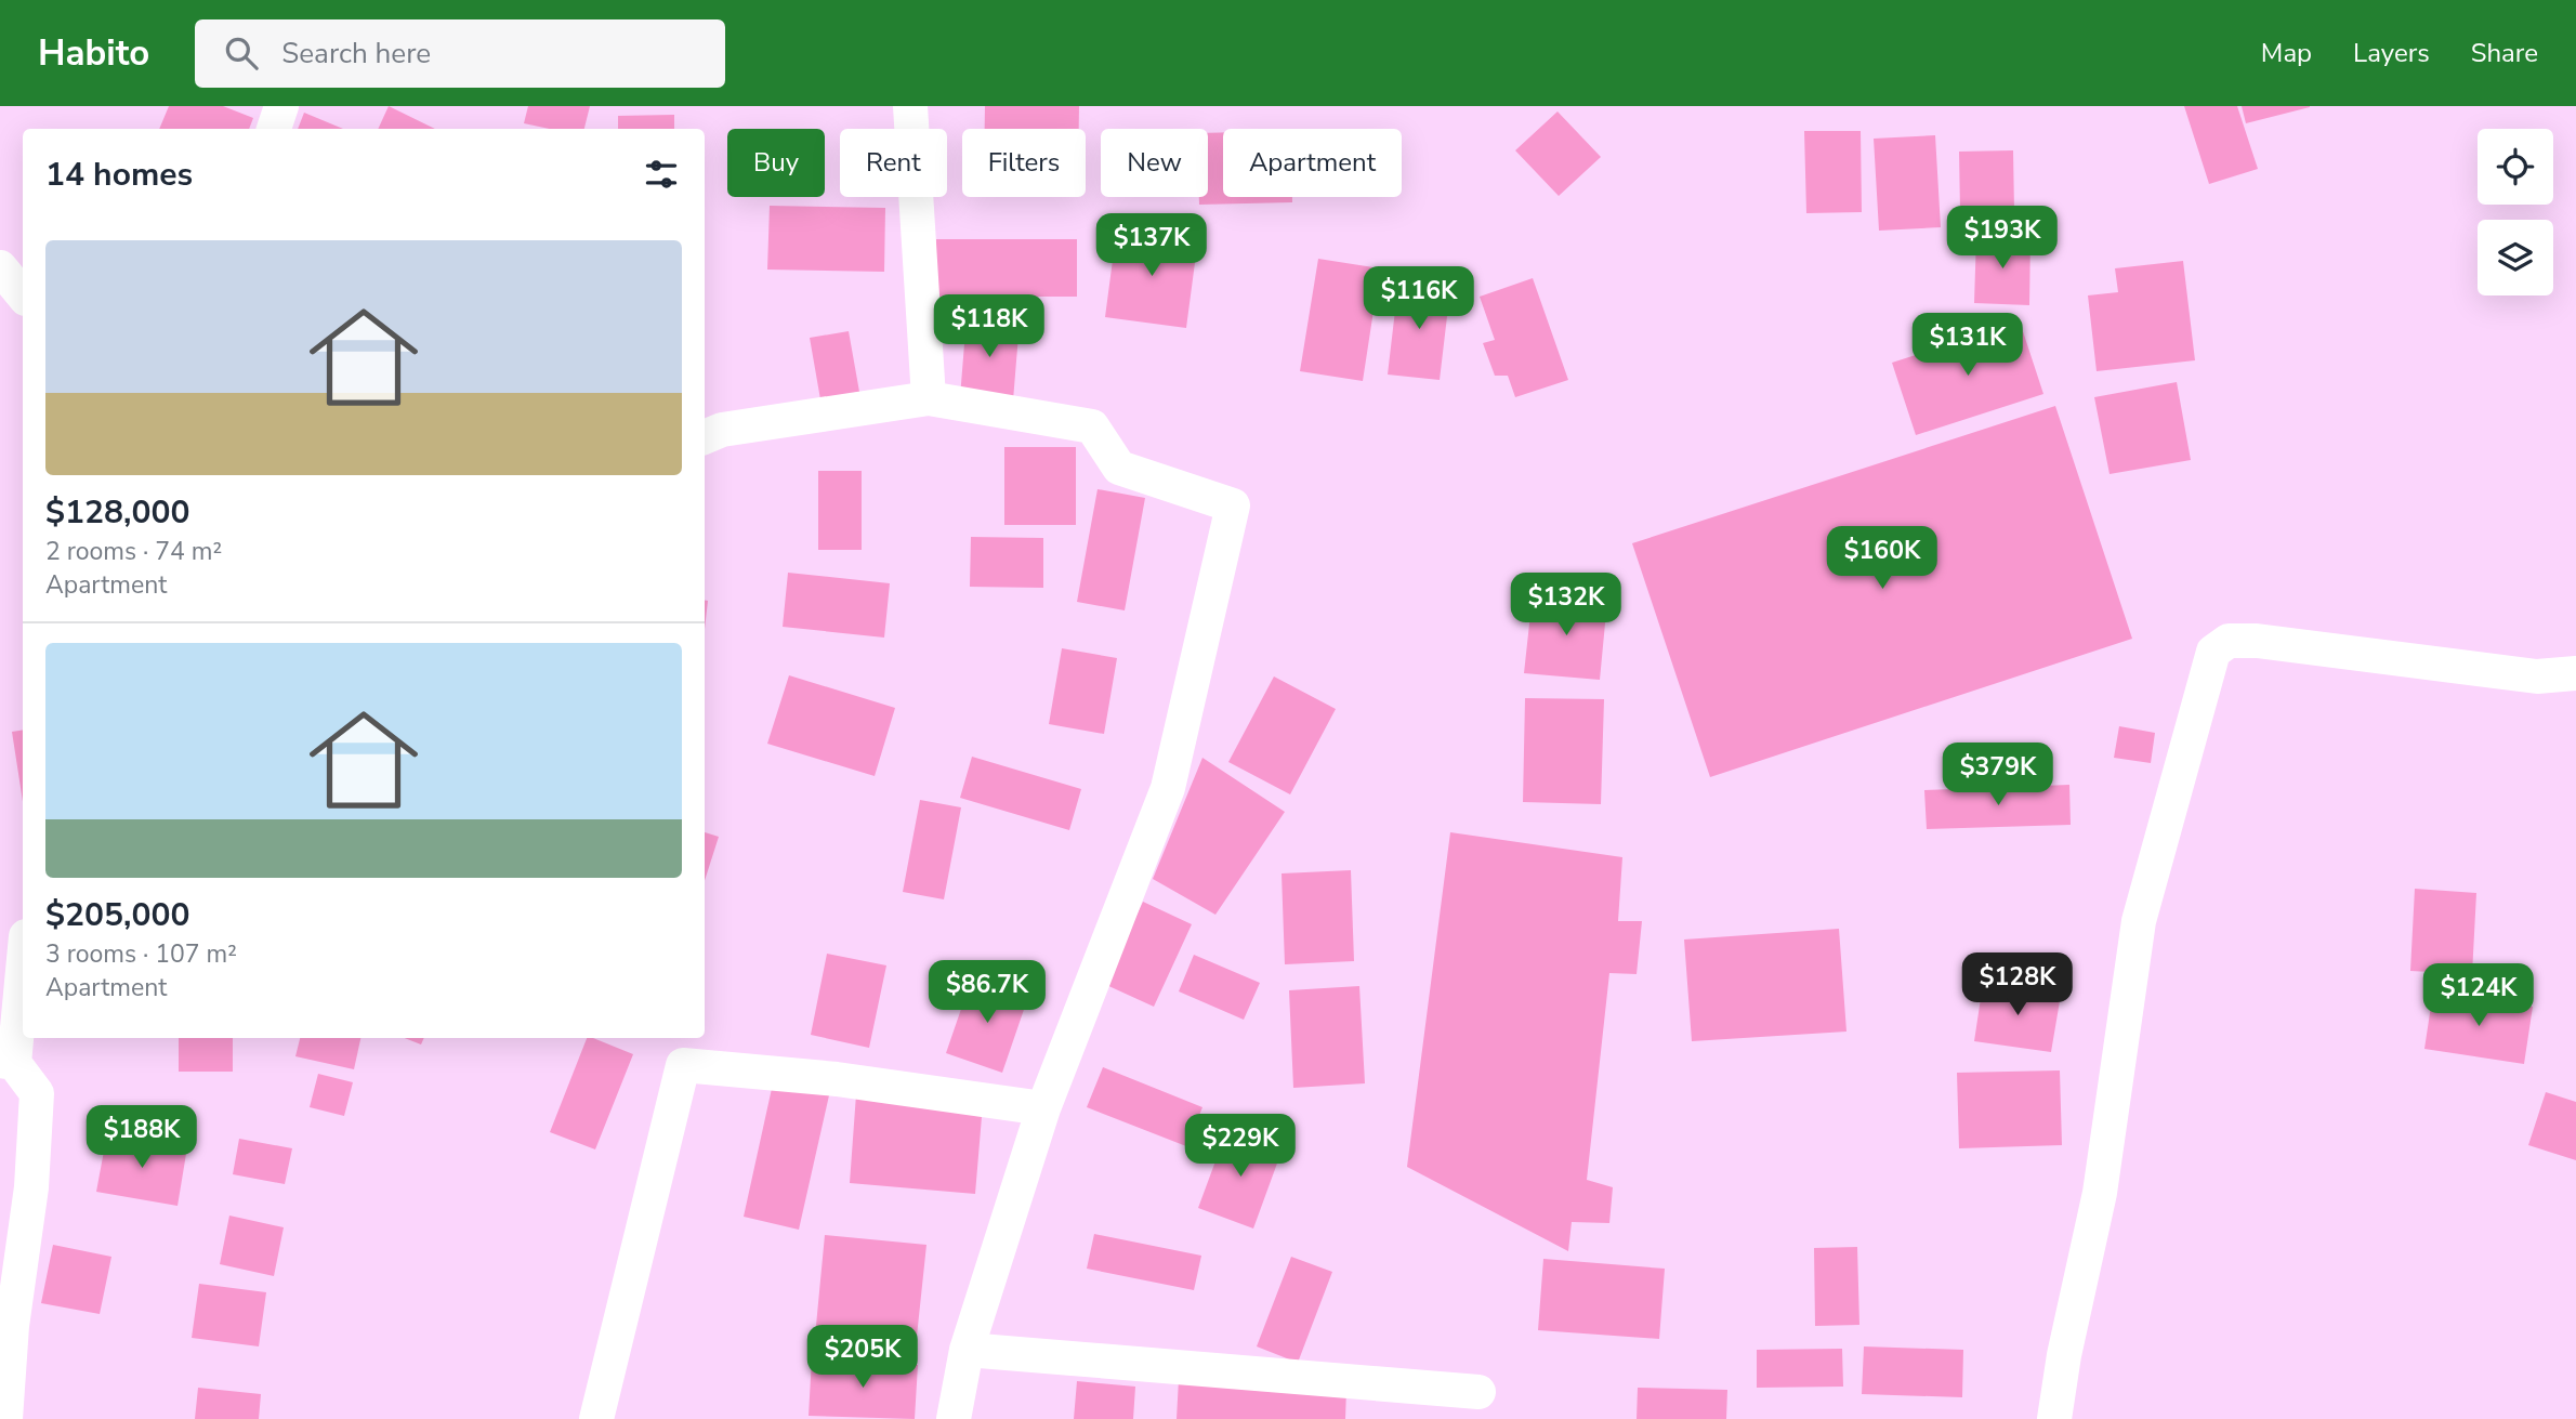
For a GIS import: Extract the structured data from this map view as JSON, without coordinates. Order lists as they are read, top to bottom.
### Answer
{
  "page": {
    "header": "Habito",
    "search": "Search here",
    "nav": ["Map", "Layers", "Share"],
    "chip": [
      "Buy",
      "Rent",
      "Filters",
      "New",
      "Apartment"
    ],
    "heading": "14 homes",
    "price": [
      "$193K",
      "$137K",
      "$116K",
      "$118K",
      "$131K",
      "$160K",
      "$132K",
      "$379K",
      "$128K",
      "$86.7K",
      "$124K",
      "$188K",
      "$229K",
      "$205K"
    ],
    "list": [
      {
        "name": "$128,000",
        "note": "2 rooms · 74 m² · Apartment"
      },
      {
        "name": "$205,000",
        "note": "3 rooms · 107 m² · Apartment"
      }
    ]
  }
}
